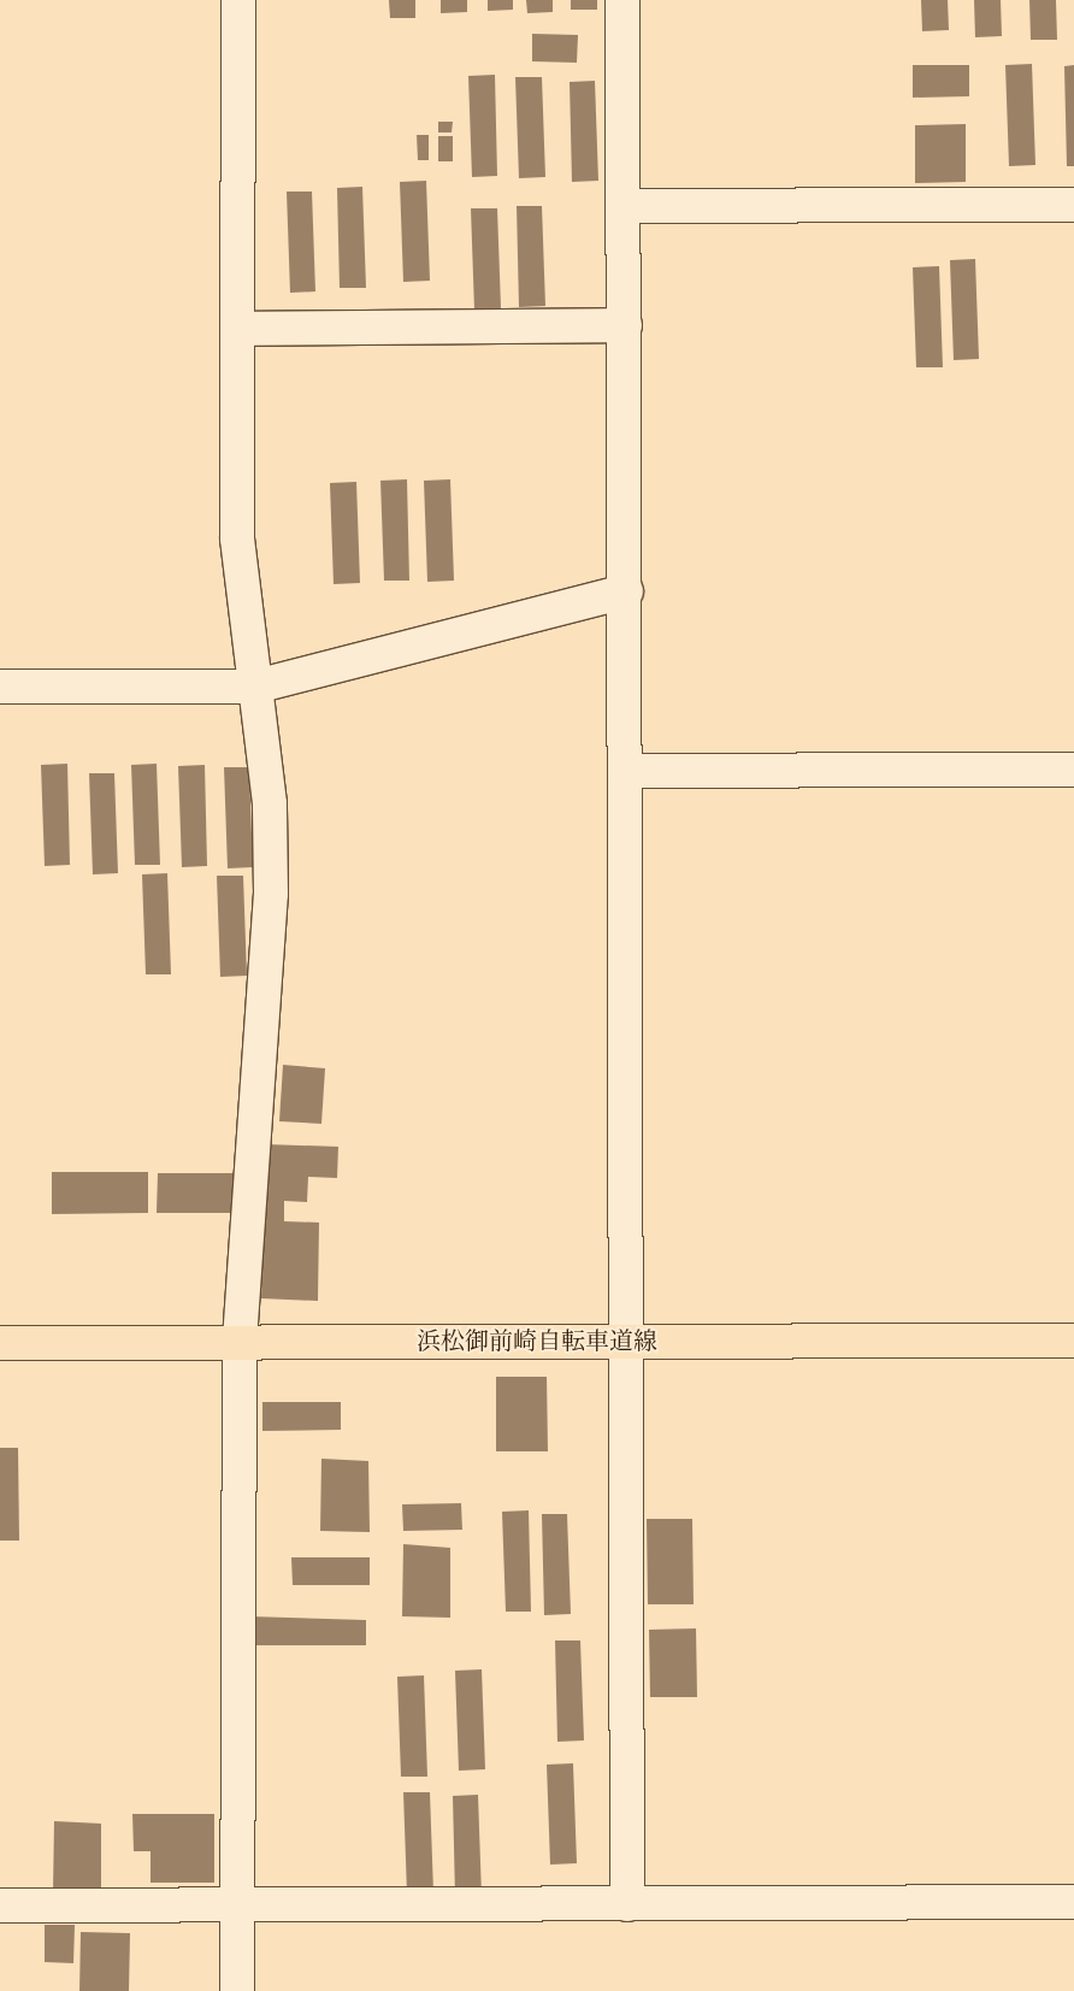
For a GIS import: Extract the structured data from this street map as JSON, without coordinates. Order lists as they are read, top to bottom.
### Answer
{
  "streets": {
    "main road": ["浜松御前崎自転車道線"]
  }
}
